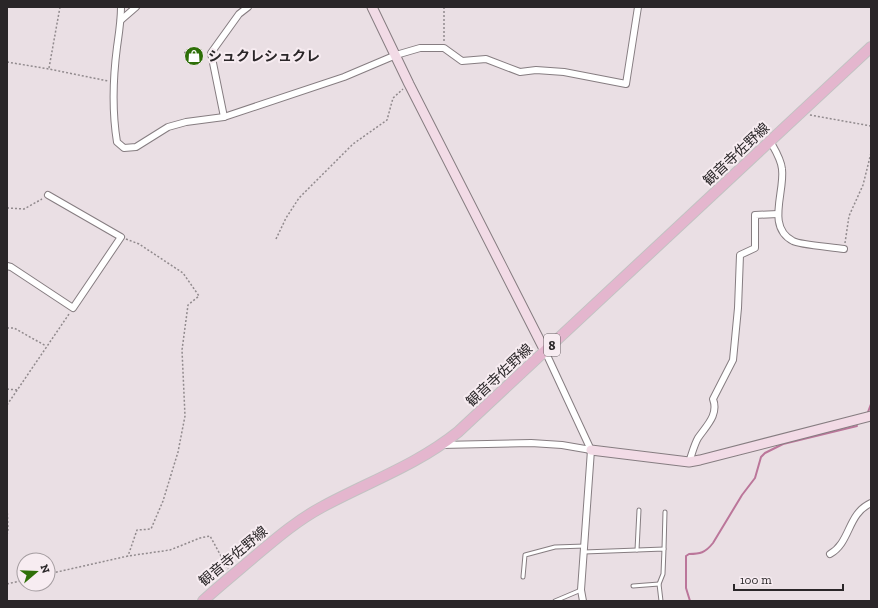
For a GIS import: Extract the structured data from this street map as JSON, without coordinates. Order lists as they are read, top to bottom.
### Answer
{
  "streets": {
    "main road": ["観音寺佐野線", "8"]
  },
  "places": {
    "shop": ["シュクレシュクレ"]
  },
  "scale_bar": "100 m",
  "north": "right"
}
